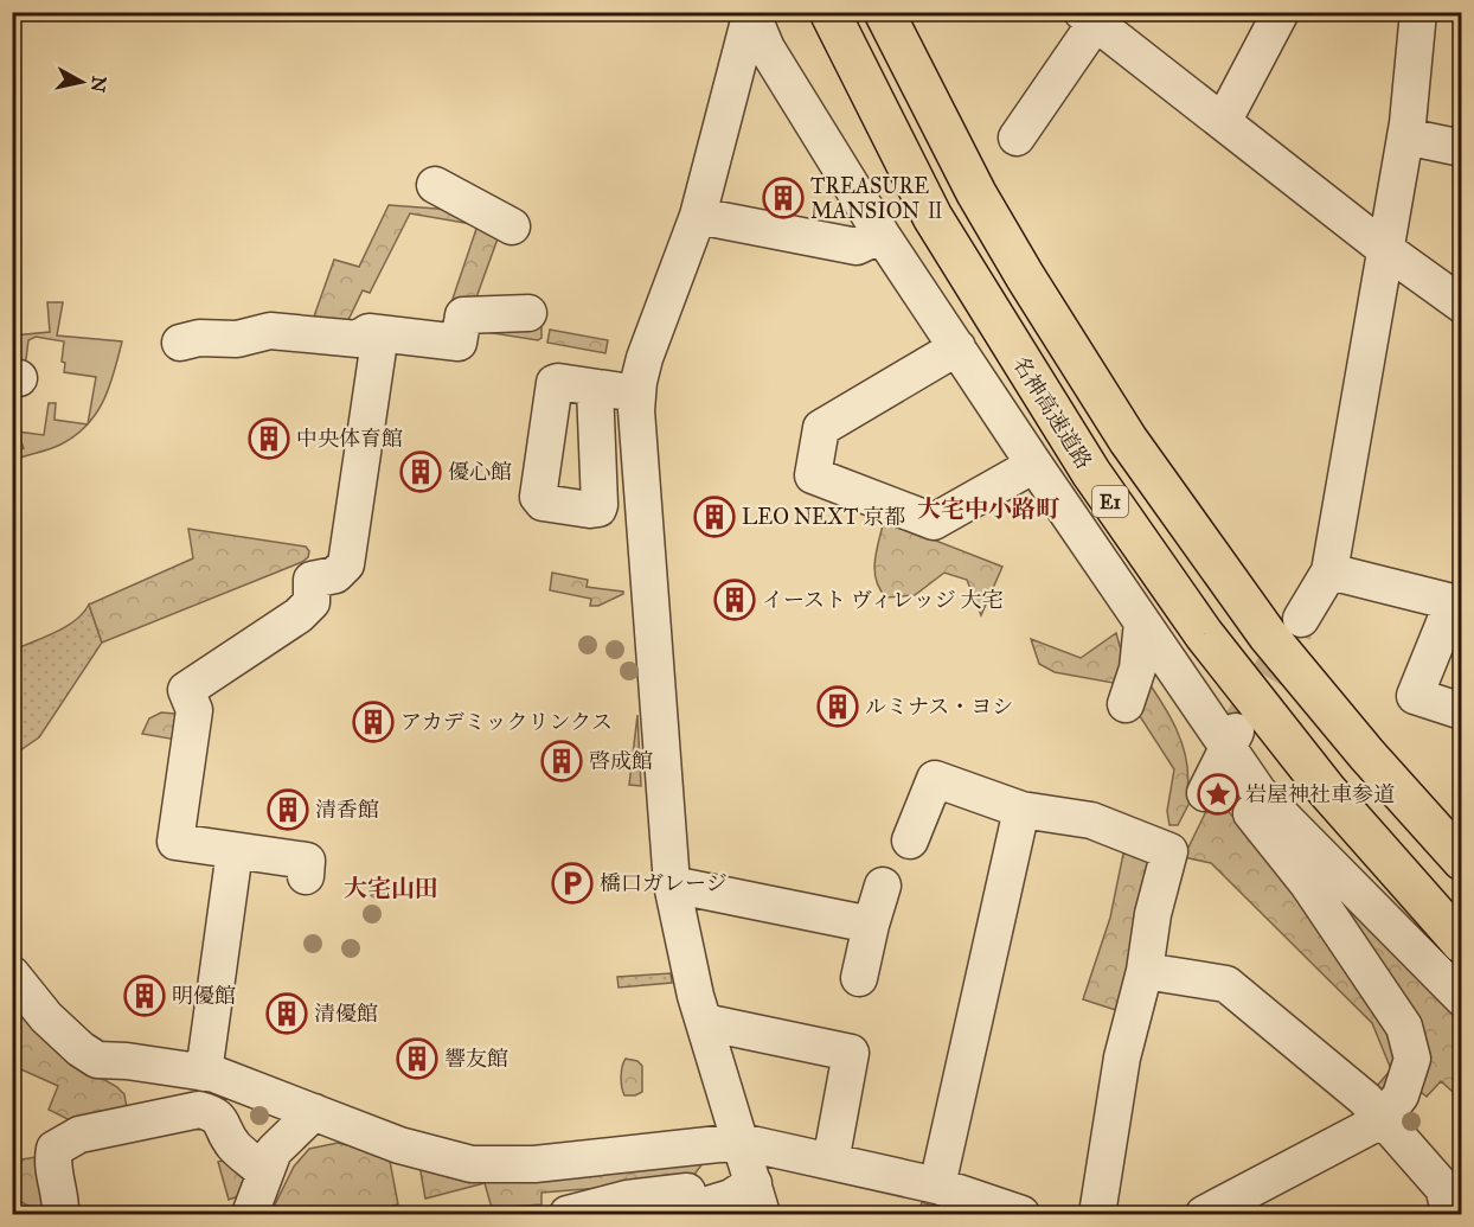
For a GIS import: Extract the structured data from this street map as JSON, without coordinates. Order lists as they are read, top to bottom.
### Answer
{
  "streets": {
    "highway": ["名神高速道路", "E1"]
  },
  "districts": ["大宅中小路町", "大宅山田"],
  "places": {
    "building": [
      "TREASURE MANSION Ⅱ",
      "中央体育館",
      "優心館",
      "LEO NEXT 京都",
      "イースト ヴィレッジ 大宅",
      "ルミナス・ヨシ",
      "アカデミックリンクス",
      "啓成館",
      "清香館",
      "明優館",
      "清優館",
      "響友館"
    ],
    "place": ["岩屋神社車参道"],
    "parking": ["橋口ガレージ"]
  },
  "north": "right"
}
